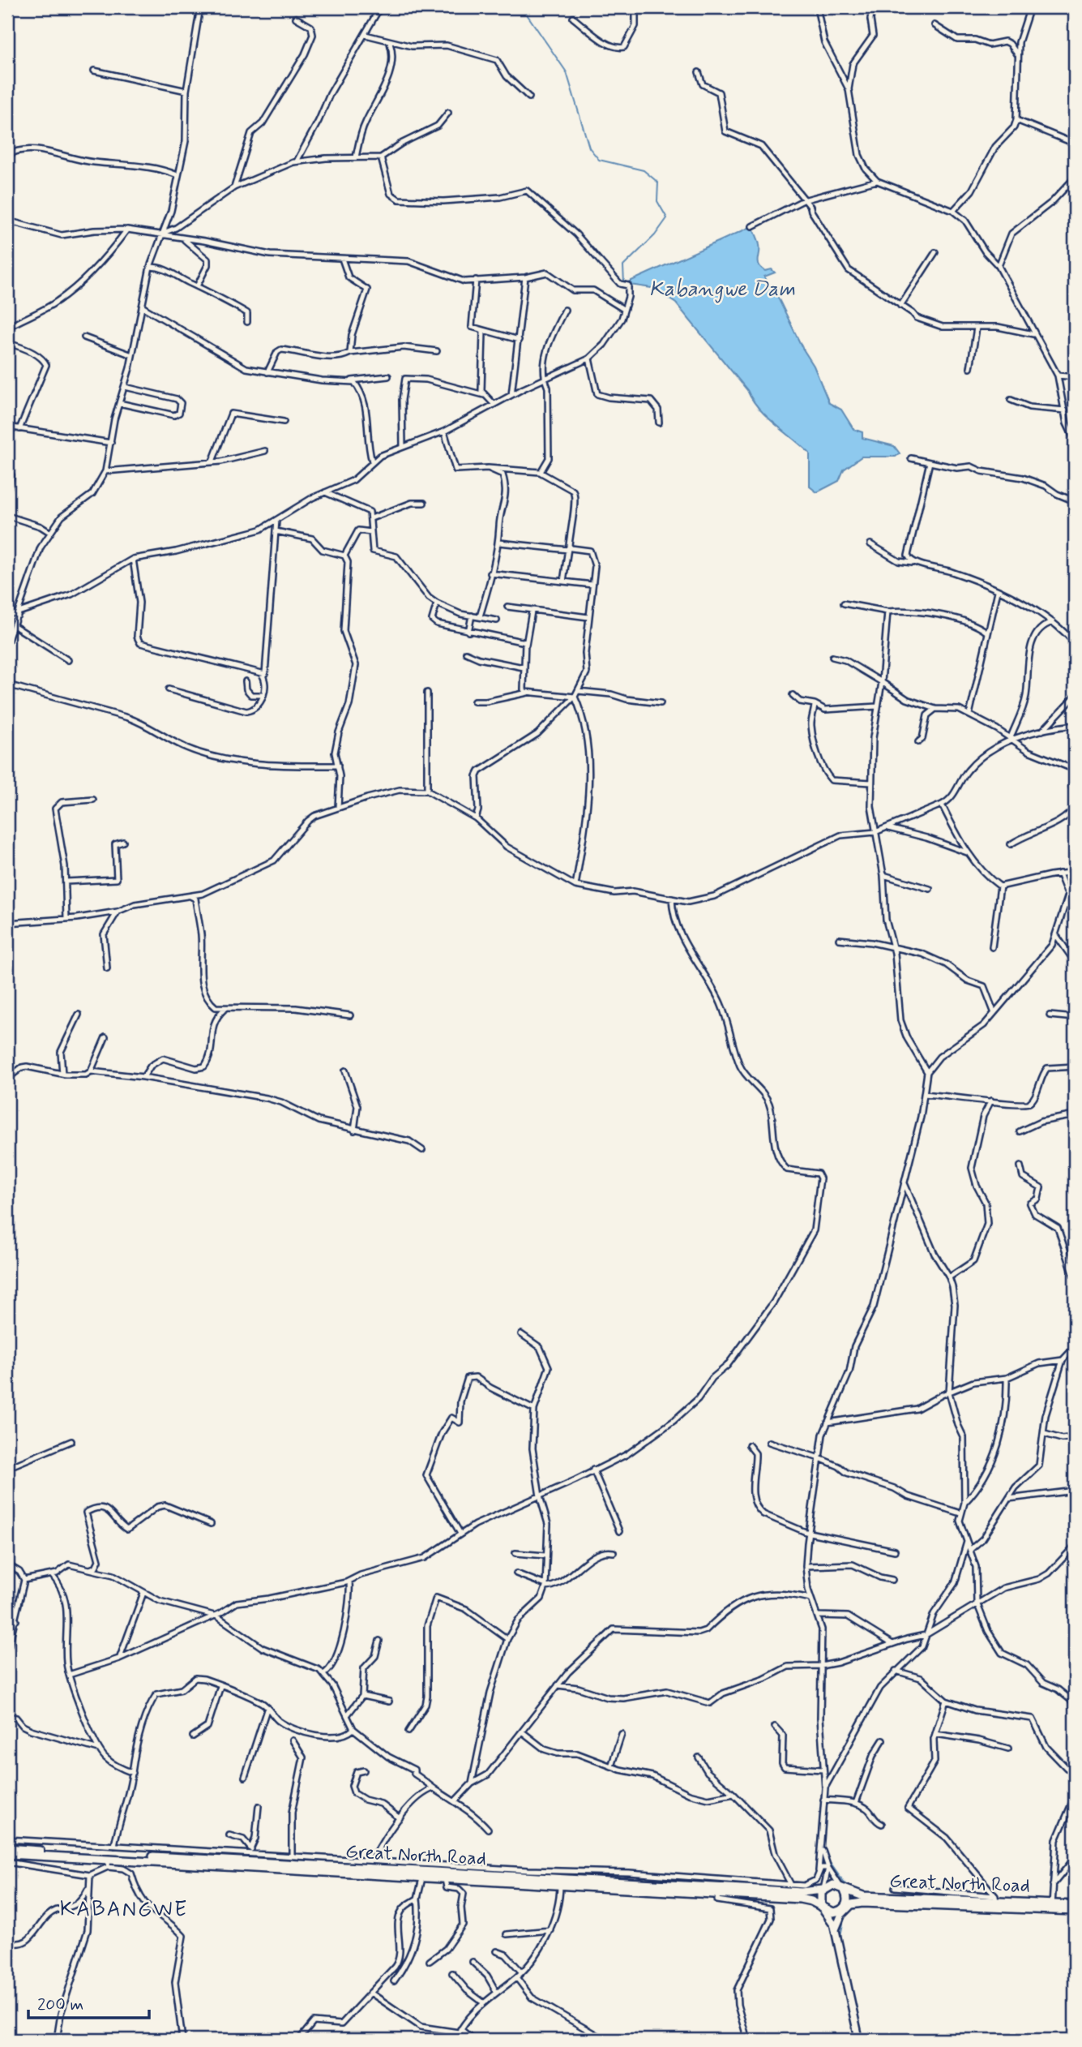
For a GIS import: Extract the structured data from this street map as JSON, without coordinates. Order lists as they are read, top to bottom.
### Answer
{
  "streets": {
    "main road": ["Great North Road"]
  },
  "districts": ["KABANGWE"],
  "water": ["Kabangwe Dam"],
  "scale_bar": "200 m"
}
